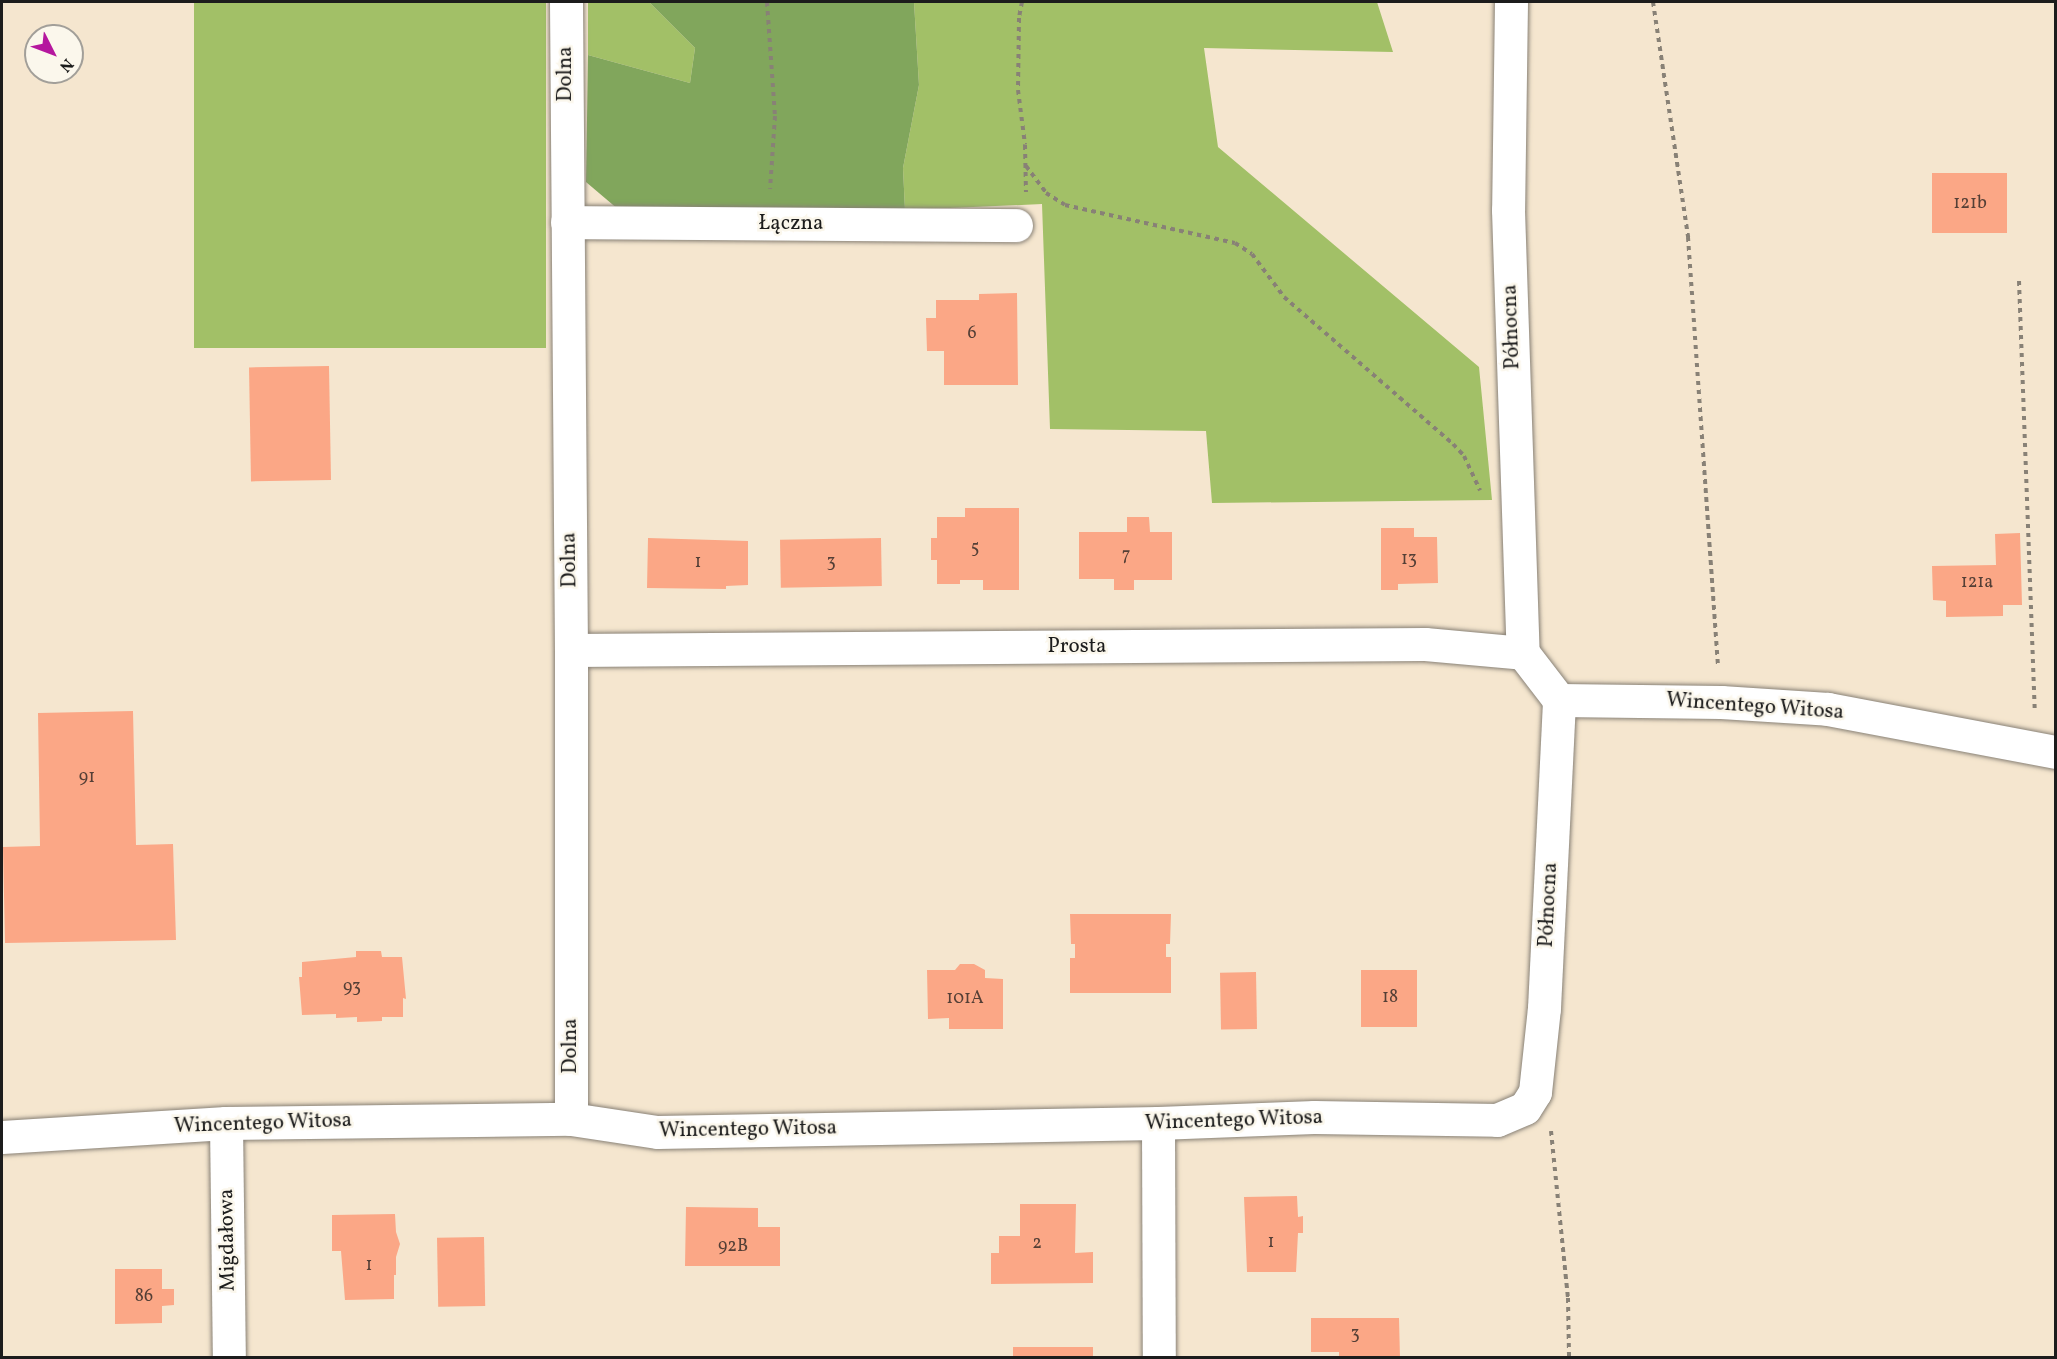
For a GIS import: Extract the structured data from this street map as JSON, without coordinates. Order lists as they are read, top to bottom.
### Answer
{
  "streets": {
    "street": [
      "Dolna",
      "Łączna",
      "Północna",
      "Prosta",
      "Wincentego Witosa",
      "Migdałowa"
    ]
  },
  "crossings": [
    ["Dolna", "Łączna"],
    ["Dolna", "Prosta"],
    ["Dolna", "Wincentego Witosa"],
    ["Północna", "Prosta"],
    ["Północna", "Wincentego Witosa"],
    ["Wincentego Witosa", "Migdałowa"]
  ],
  "house_numbers": [
    "121b",
    "6",
    "5",
    "7",
    "13",
    "1",
    "3",
    "121a",
    "91",
    "93",
    "18",
    "101A",
    "1",
    "2",
    "92B",
    "1",
    "86",
    "3"
  ],
  "north": "bottom right"
}
